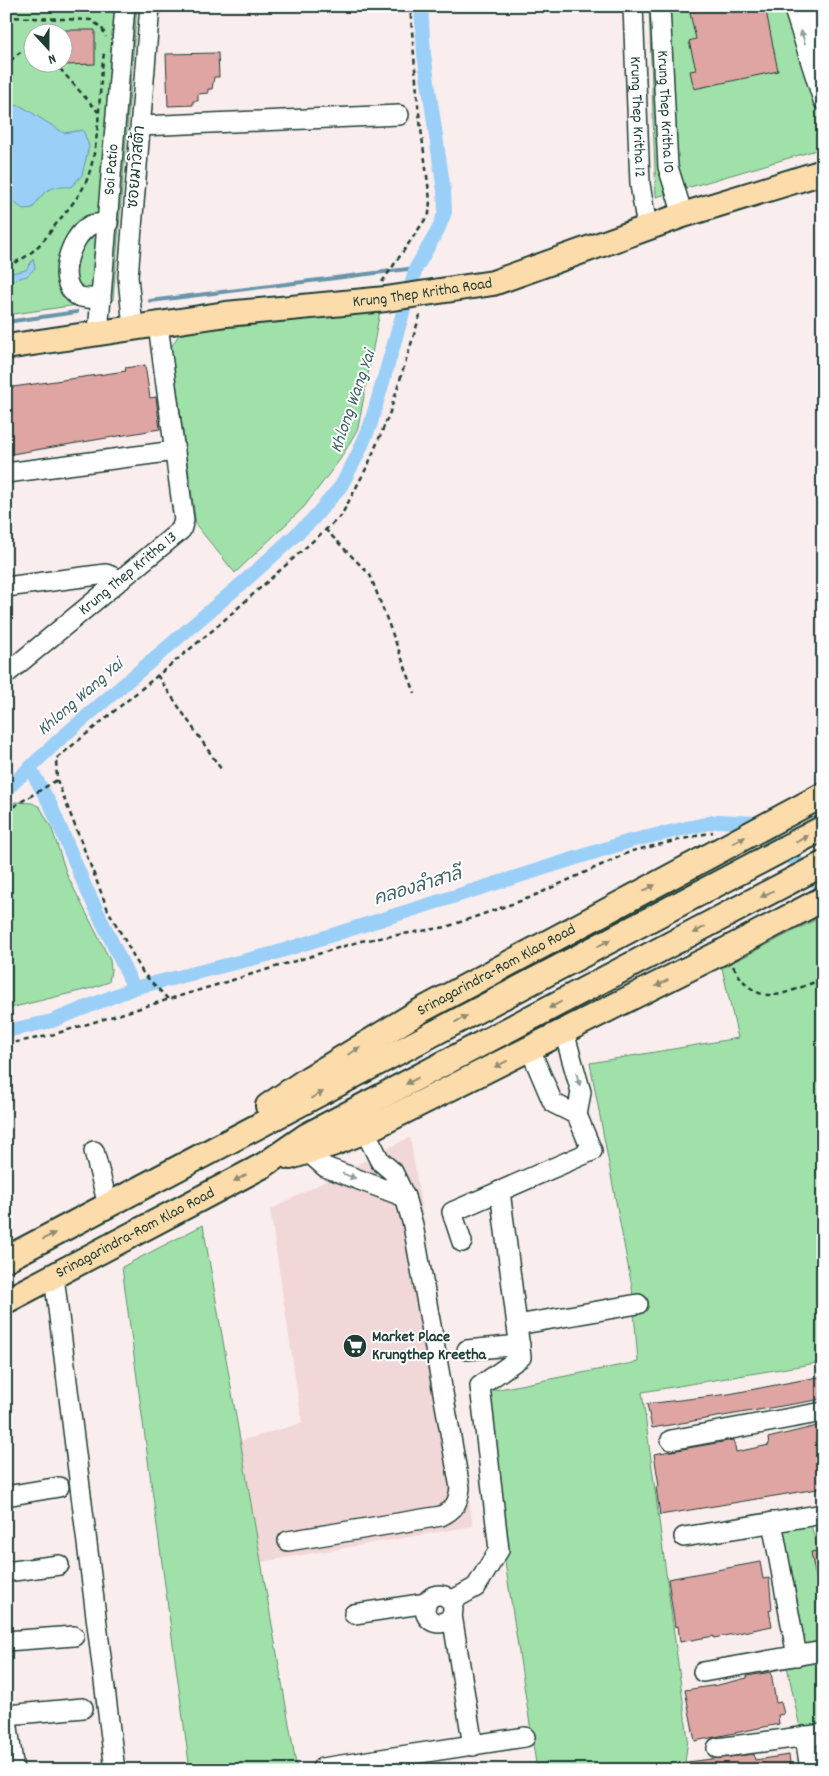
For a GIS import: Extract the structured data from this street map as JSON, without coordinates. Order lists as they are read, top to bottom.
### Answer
{
  "streets": {
    "main road": ["Krung Thep Kritha Road", "Srinagarindra-Rom Klao Road"],
    "street": [
      "Krung Thep Kritha 10",
      "Krung Thep Kritha 12",
      "ซอยมาวิสต้า",
      "Soi Patio",
      "Krung Thep Kritha 13"
    ]
  },
  "crossings": [
    ["Krung Thep Kritha 10", "Krung Thep Kritha Road"],
    ["Krung Thep Kritha 12", "Krung Thep Kritha Road"],
    ["ซอยมาวิสต้า", "Krung Thep Kritha Road"],
    ["Soi Patio", "Krung Thep Kritha Road"],
    ["Krung Thep Kritha Road", "Krung Thep Kritha 13"]
  ],
  "water": ["Khlong Wang Yai", "คลองลำสาลี"],
  "places": {
    "supermarket": ["Market Place Krungthep Kreetha"]
  },
  "north": "bottom"
}
